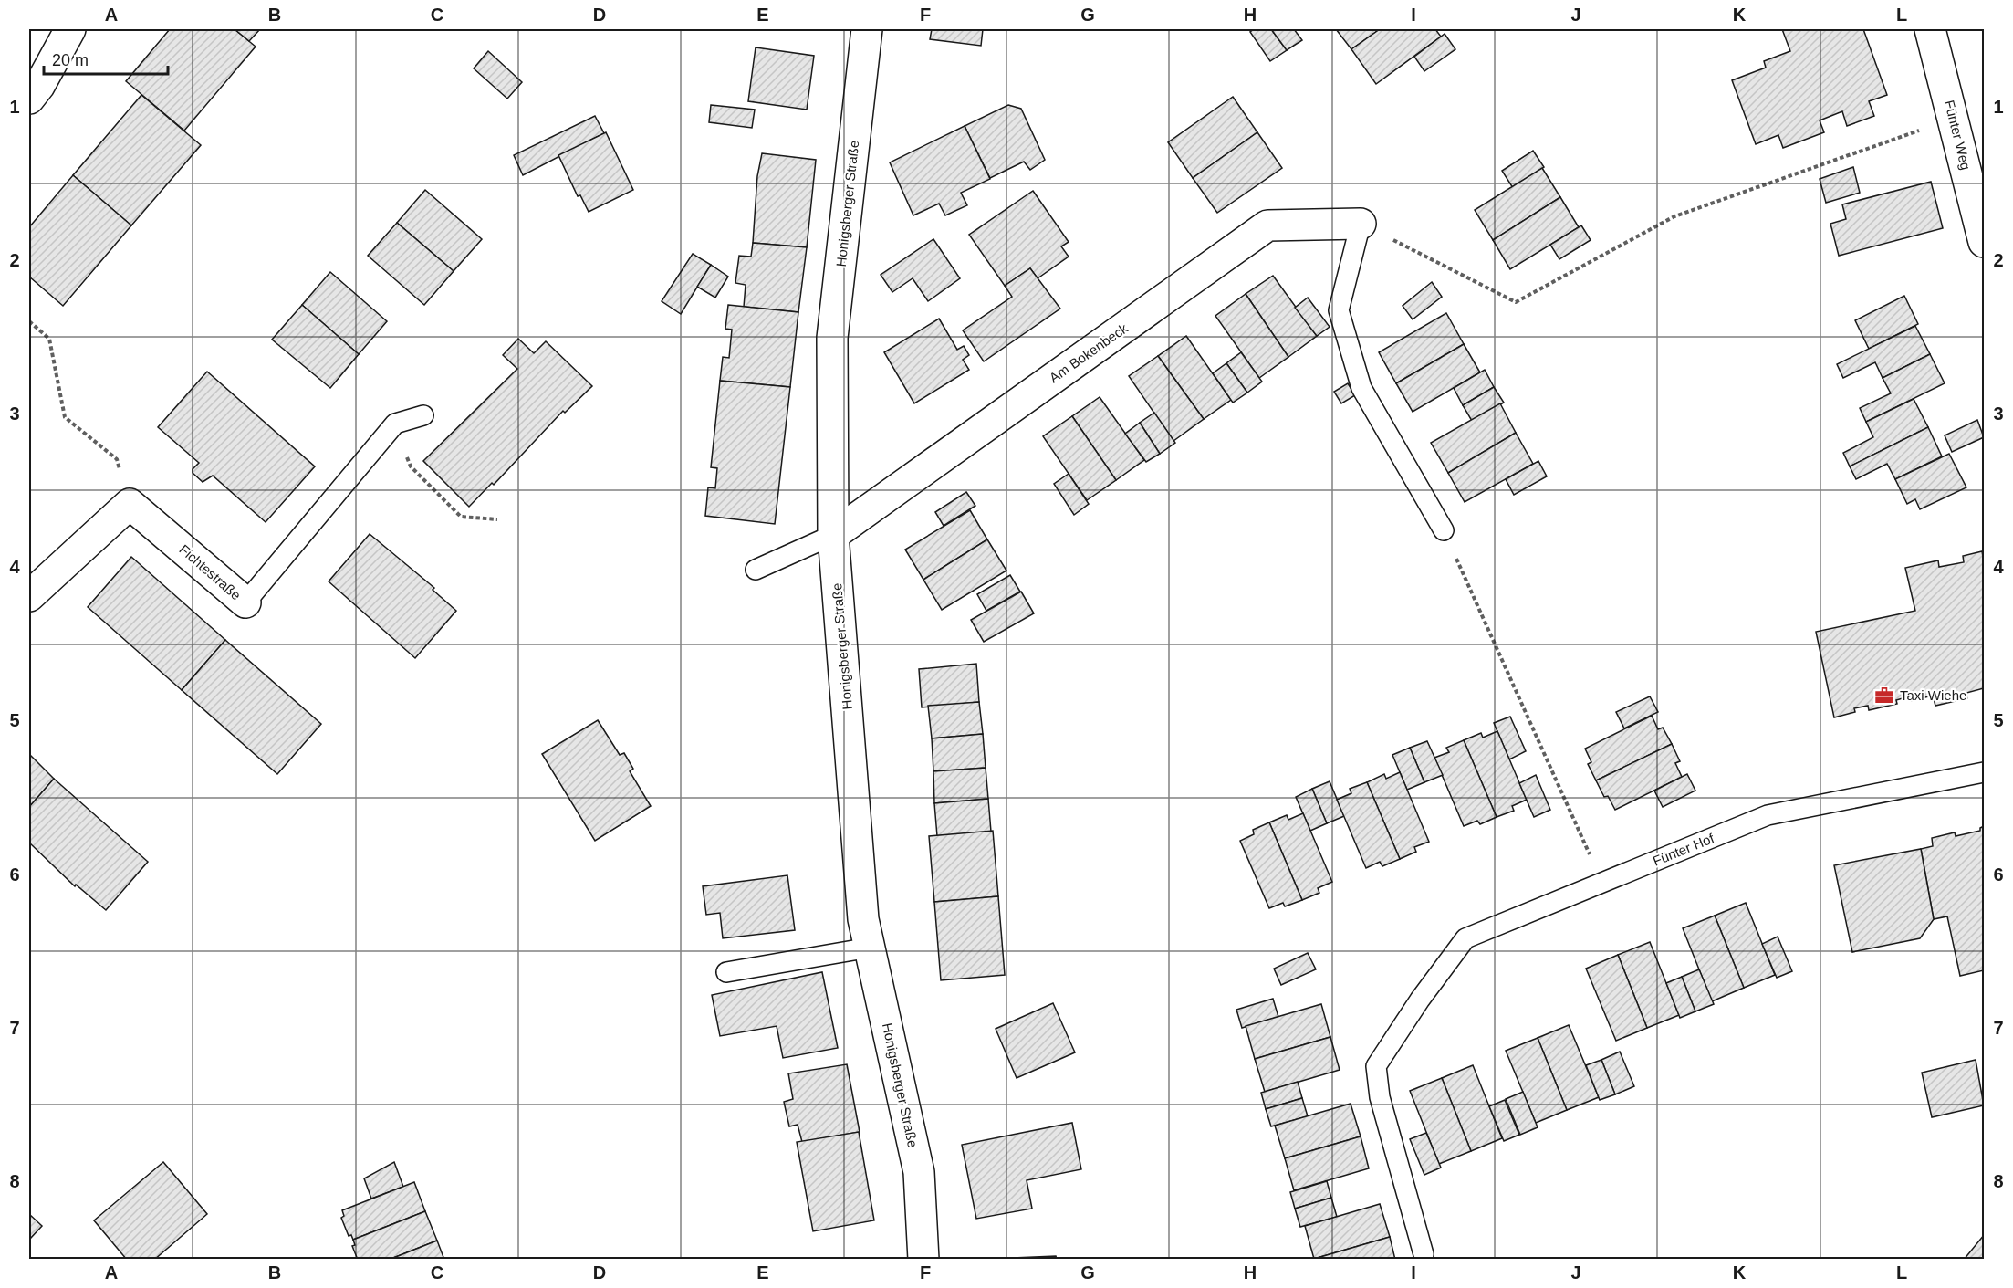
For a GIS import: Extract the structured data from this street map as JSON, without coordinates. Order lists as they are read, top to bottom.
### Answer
{
  "streets": {
    "street": [
      "Fünter Weg",
      "Honigsberger Straße",
      "Am Bokenbeck",
      "Fichtestraße"
    ],
    "lane": ["Fünter Hof"]
  },
  "crossings": [
    ["Honigsberger Straße", "Am Bokenbeck"]
  ],
  "places": {
    "office": ["Taxi Wiehe"]
  },
  "scale_bar": "20 m",
  "grid": {
    "columns": [
      "A",
      "B",
      "C",
      "D",
      "E",
      "F",
      "G",
      "H",
      "I",
      "J",
      "K",
      "L"
    ],
    "rows": [
      "1",
      "2",
      "3",
      "4",
      "5",
      "6",
      "7",
      "8"
    ]
  }
}
